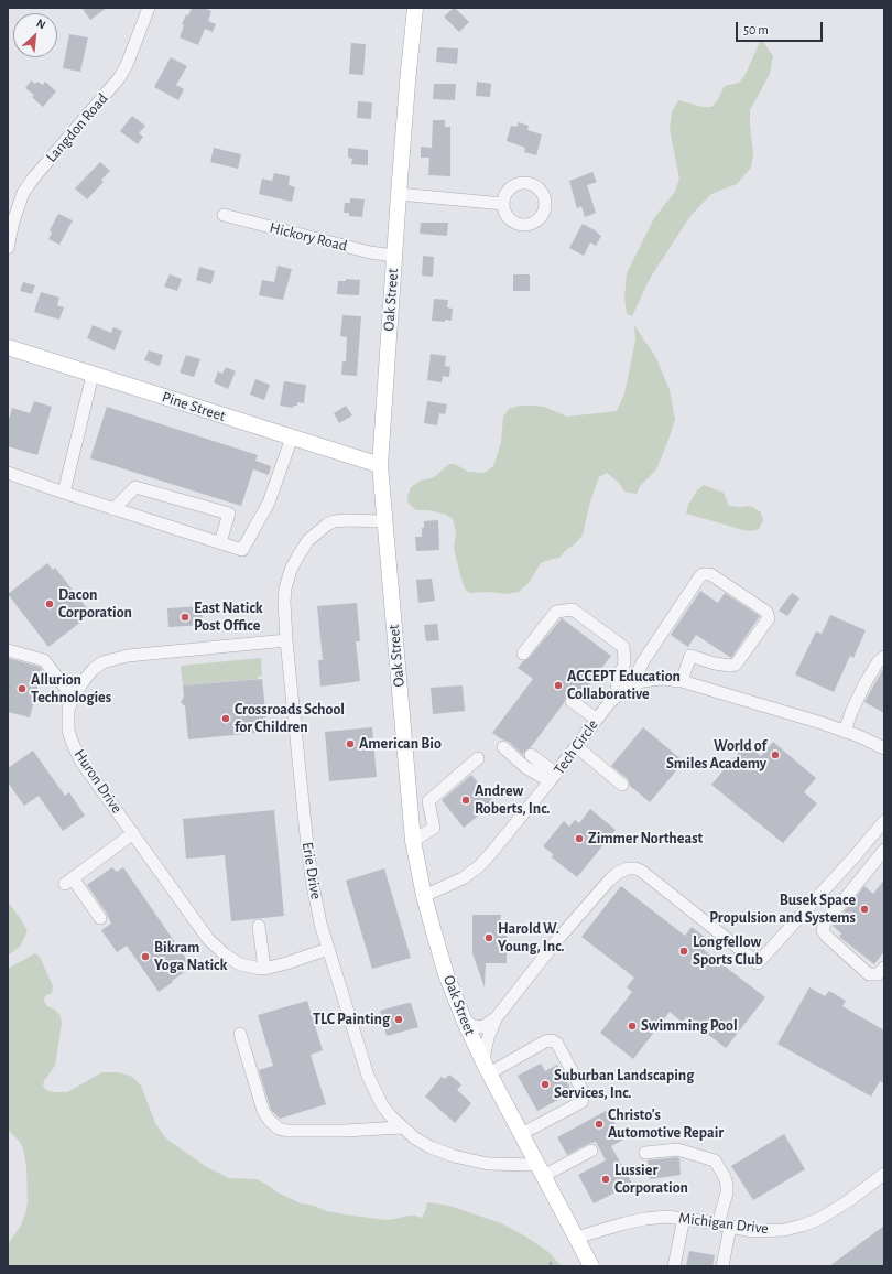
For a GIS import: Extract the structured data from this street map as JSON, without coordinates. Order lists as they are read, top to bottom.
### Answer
{
  "streets": {
    "main road": ["Oak Street", "Pine Street"],
    "street": [
      "Langdon Road",
      "Hickory Road",
      "Tech Circle",
      "Huron Drive",
      "Erie Drive",
      "Michigan Drive"
    ]
  },
  "crossings": [
    ["Hickory Road", "Oak Street"],
    ["Oak Street", "Pine Street"],
    ["Oak Street", "Tech Circle"],
    ["Oak Street", "Erie Drive"],
    ["Oak Street", "Michigan Drive"],
    ["Huron Drive", "Erie Drive"]
  ],
  "places": [
    "Dacon Corporation",
    "East Natick Post Office",
    "ACCEPT Education Collaborative",
    "Allurion Technologies",
    "Crossroads School for Children",
    "American Bio",
    "World of Smiles Academy",
    "Andrew Roberts, Inc.",
    "Zimmer Northeast",
    "Busek Space Propulsion and Systems",
    "Harold W. Young, Inc.",
    "Longfellow Sports Club",
    "Bikram Yoga Natick",
    "TLC Painting",
    "Swimming Pool",
    "Suburban Landscaping Services, Inc.",
    "Christo's Automotive Repair",
    "Lussier Corporation"
  ],
  "scale_bar": "50 m",
  "north": "top right"
}
